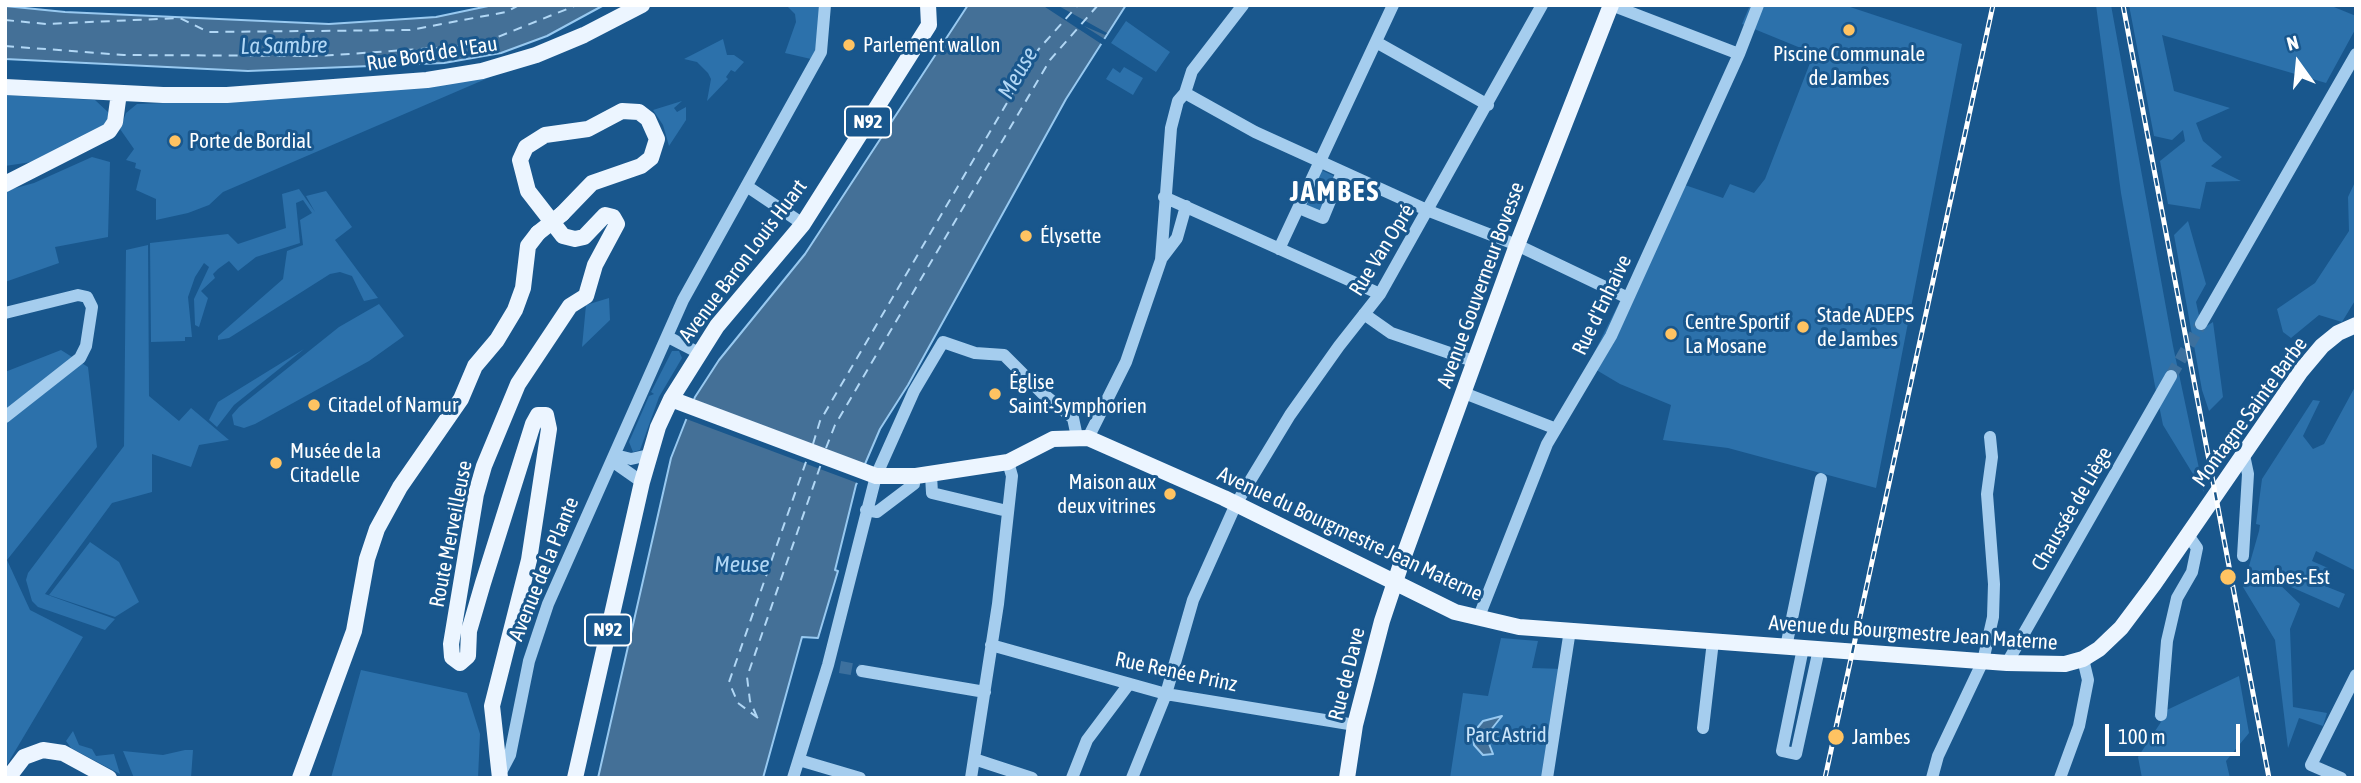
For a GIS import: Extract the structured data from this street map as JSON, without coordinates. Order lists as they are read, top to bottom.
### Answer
{
  "streets": {
    "main road": [
      "Rue Bord de l'Eau",
      "N92",
      "Avenue Baron Louis Huart",
      "Avenue Gouverneur Bovesse",
      "Montagne Sainte Barbe",
      "Route Merveilleuse",
      "Avenue du Bourgmestre Jean Materne",
      "Rue de Dave"
    ],
    "street": [
      "Rue Van Opré",
      "Rue d'Enhaive",
      "Chaussée de Liège",
      "Avenue de la Plante",
      "Rue Renée Prinz"
    ]
  },
  "crossings": [
    ["N92", "Avenue Baron Louis Huart"],
    ["Rue Van Opré", "Avenue du Bourgmestre Jean Materne"],
    ["Rue Van Opré", "Rue Renée Prinz"],
    ["Avenue Gouverneur Bovesse", "Avenue du Bourgmestre Jean Materne"],
    ["Avenue Gouverneur Bovesse", "Rue de Dave"],
    ["Rue d'Enhaive", "Avenue du Bourgmestre Jean Materne"],
    ["Montagne Sainte Barbe", "Avenue du Bourgmestre Jean Materne"],
    ["Chaussée de Liège", "Avenue du Bourgmestre Jean Materne"],
    ["Route Merveilleuse", "Avenue de la Plante"],
    ["Avenue du Bourgmestre Jean Materne", "Rue de Dave"],
    ["Rue Renée Prinz", "Rue de Dave"]
  ],
  "districts": ["JAMBES"],
  "water": ["La Sambre", "Meuse"],
  "parks": ["Parc Astrid"],
  "places": [
    "Piscine Communale de Jambes",
    "Parlement wallon",
    "Porte de Bordial",
    "Élysette",
    "Stade ADEPS de Jambes",
    "Centre Sportif La Mosane",
    "Église Saint-Symphorien",
    "Citadel of Namur",
    "Musée de la Citadelle",
    "Maison aux deux vitrines",
    "Jambes-Est",
    "Jambes"
  ],
  "scale_bar": "100 m",
  "north": "top"
}
